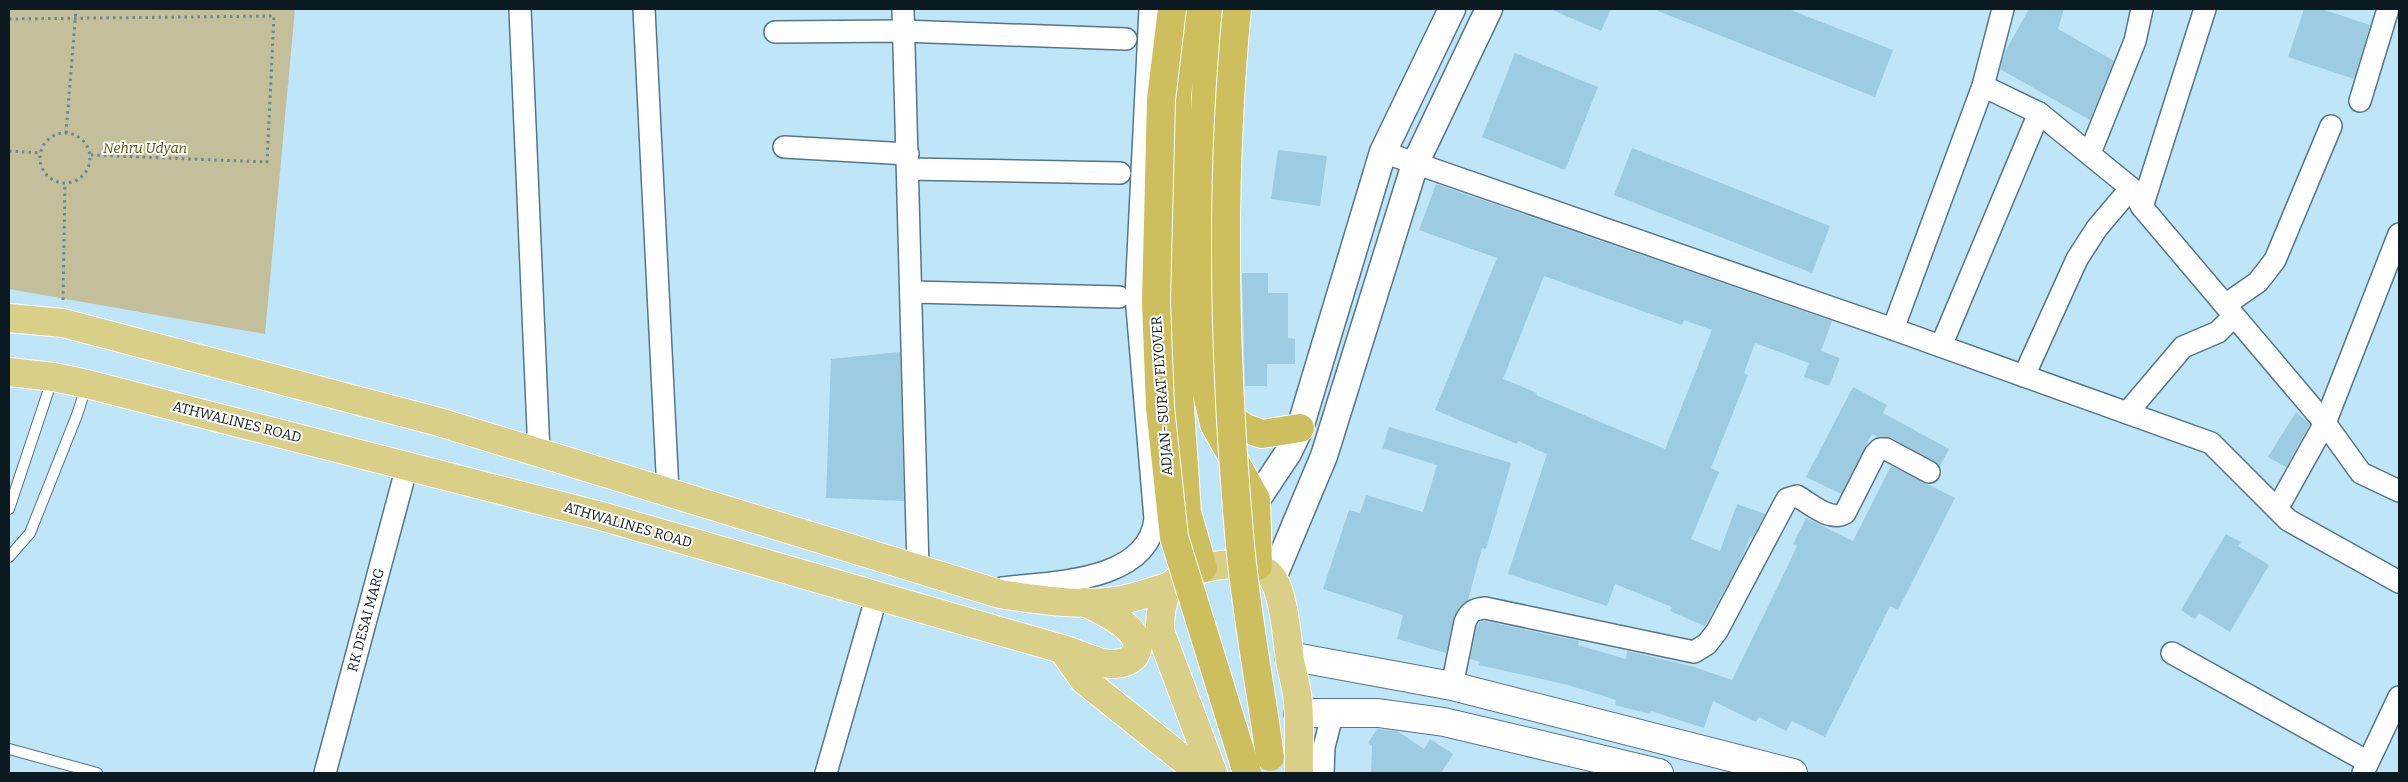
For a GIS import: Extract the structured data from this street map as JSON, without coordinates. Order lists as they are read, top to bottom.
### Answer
{
  "streets": {
    "highway": ["ADJAN- SURAT FLYOVER"],
    "main road": ["ATHWALINES ROAD"],
    "street": ["RK DESAI MARG"]
  },
  "crossings": [
    ["ATHWALINES ROAD", "RK DESAI MARG"]
  ],
  "parks": ["Nehru Udyan"]
}
